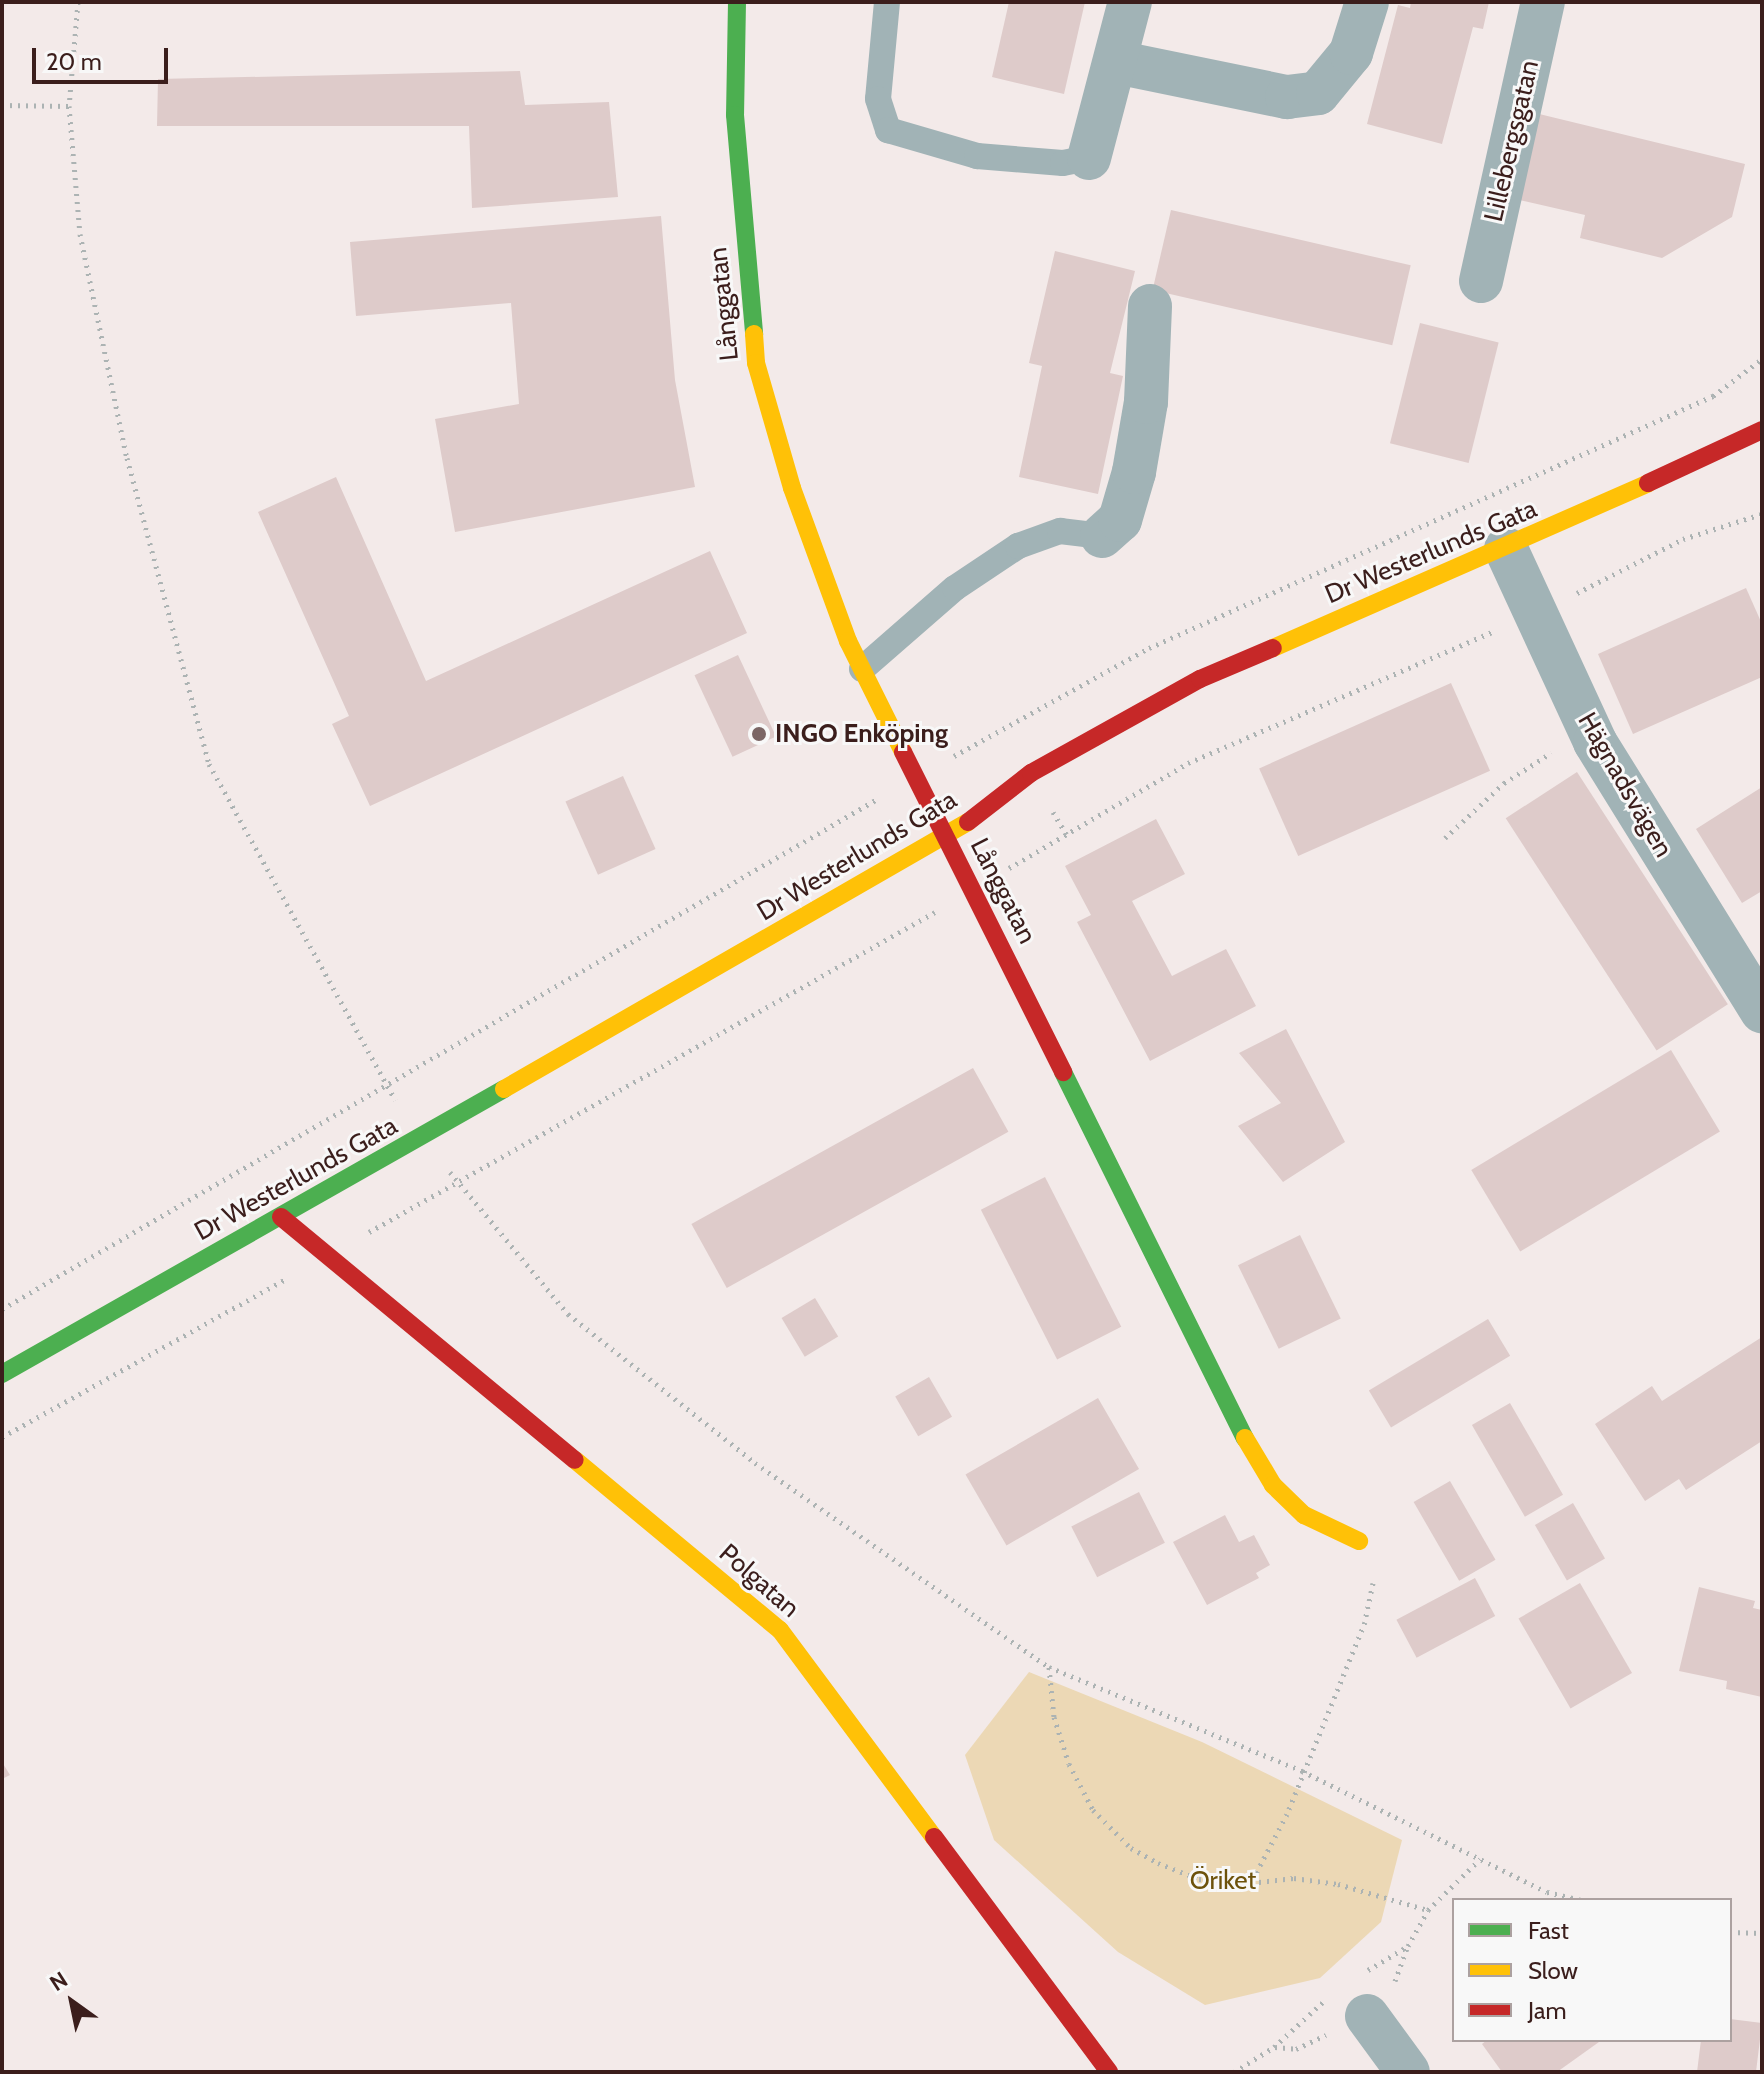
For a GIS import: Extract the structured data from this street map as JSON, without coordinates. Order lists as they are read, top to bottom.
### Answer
{
  "streets": {
    "street": [
      "Lillebergsgatan",
      "Långgatan",
      "Dr Westerlunds Gata",
      "Hägnadsvägen",
      "Polgatan"
    ]
  },
  "crossings": [
    ["Långgatan", "Dr Westerlunds Gata"],
    ["Dr Westerlunds Gata", "Hägnadsvägen"],
    ["Dr Westerlunds Gata", "Polgatan"]
  ],
  "parks": ["Öriket"],
  "places": ["INGO Enköping"],
  "legend": ["Fast", "Slow", "Jam"],
  "scale_bar": "20 m",
  "north": "top left"
}
